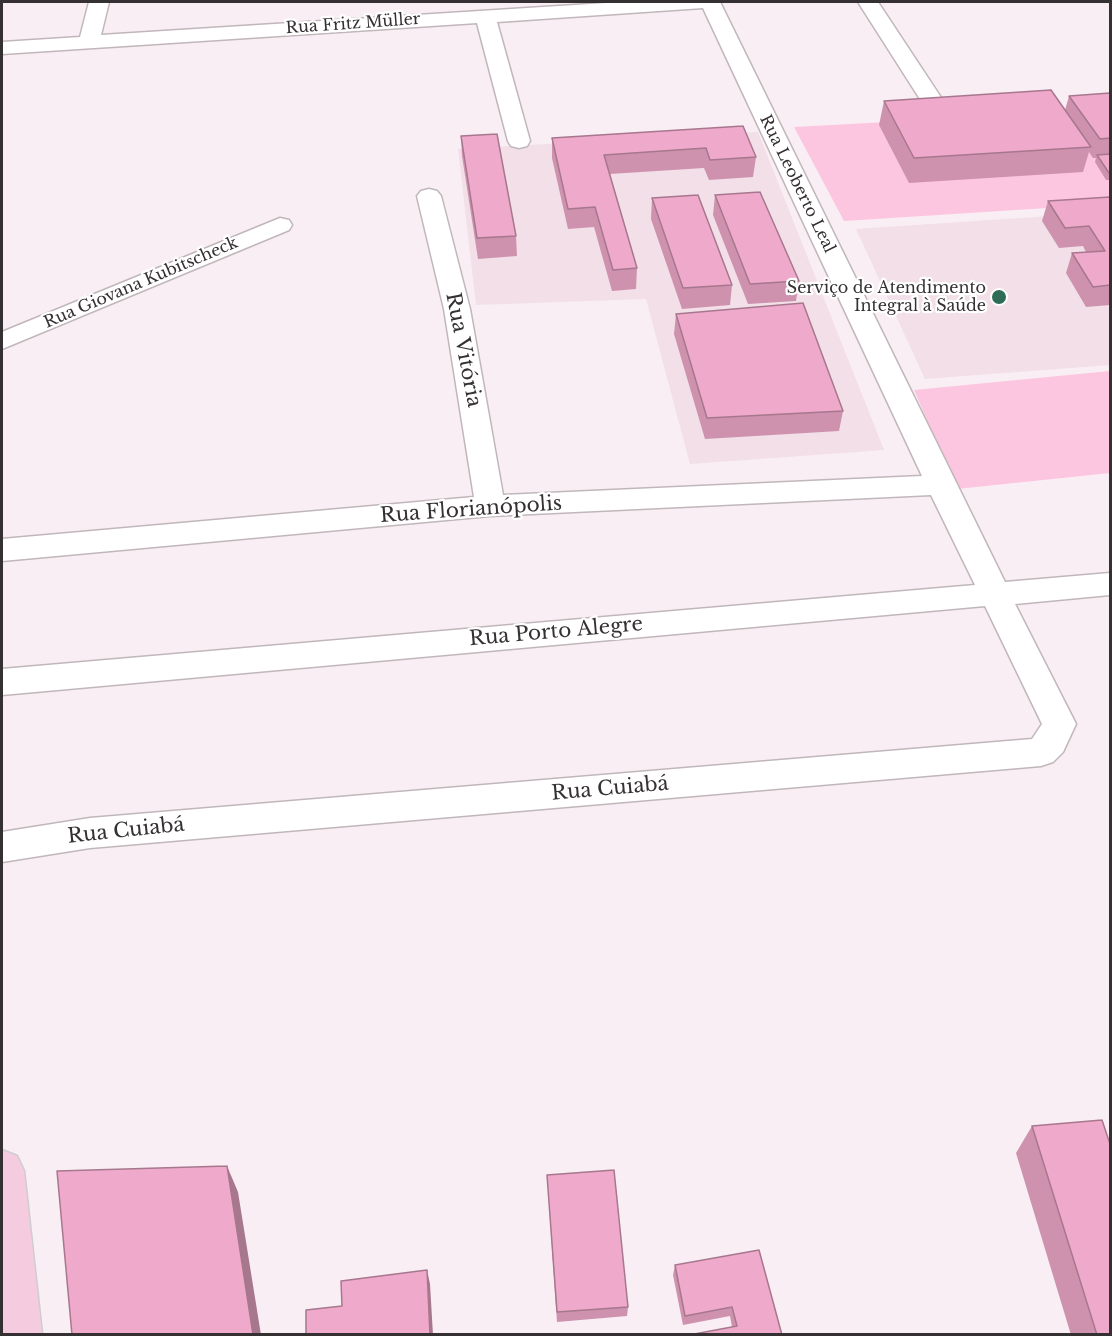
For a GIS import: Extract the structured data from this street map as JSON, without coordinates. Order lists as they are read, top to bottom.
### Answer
{
  "streets": {
    "street": [
      "Rua Fritz Müller",
      "Rua Leoberto Leal",
      "Rua Giovana Kubitscheck",
      "Rua Vitória",
      "Rua Florianópolis",
      "Rua Porto Alegre",
      "Rua Cuiabá"
    ]
  },
  "crossings": [
    ["Rua Leoberto Leal", "Rua Florianópolis"],
    ["Rua Leoberto Leal", "Rua Porto Alegre"],
    ["Rua Leoberto Leal", "Rua Cuiabá"],
    ["Rua Vitória", "Rua Florianópolis"],
    ["Rua Porto Alegre", "Rua Cuiabá"]
  ],
  "places": ["Serviço de Atendimento Integral à Saúde"]
}
